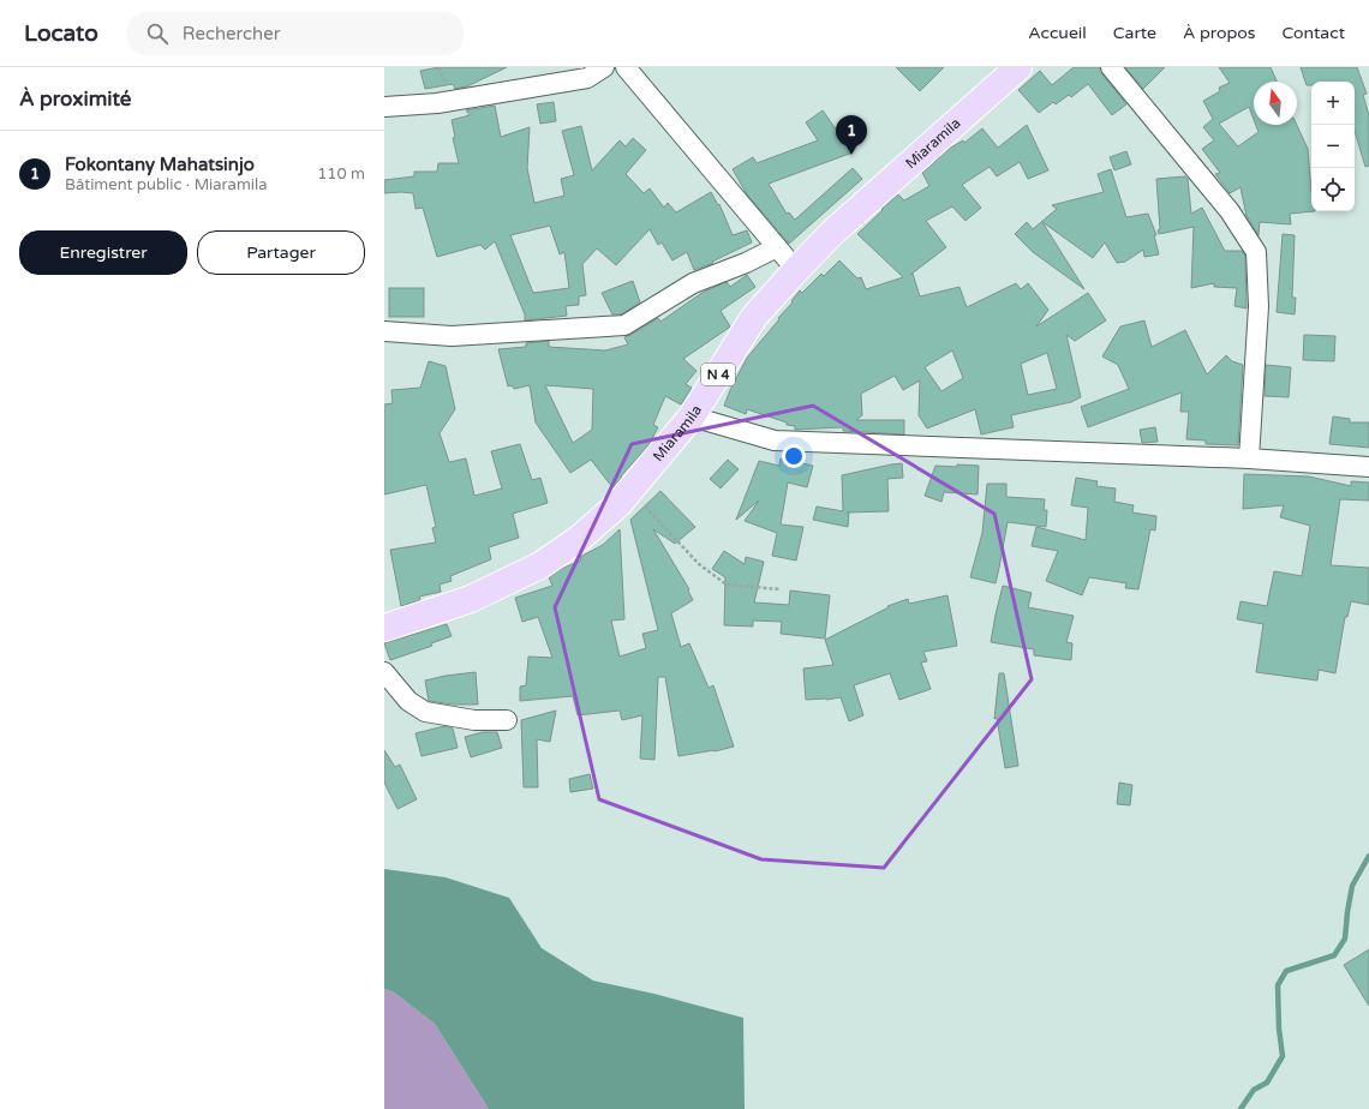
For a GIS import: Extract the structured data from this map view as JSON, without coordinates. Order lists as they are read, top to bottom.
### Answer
{
  "streets": {
    "main road": ["Miaramila", "N 4"]
  },
  "north": "top",
  "page": {
    "header": "Locato",
    "search": "Rechercher",
    "nav": [
      "Accueil",
      "Carte",
      "À propos",
      "Contact"
    ],
    "heading": "À proximité",
    "map_buttons": ["+", "−"],
    "pins": "1",
    "list": [
      {
        "mark": "1",
        "name": "Fokontany Mahatsinjo",
        "note": "Bâtiment public · Miaramila",
        "value": "110 m"
      }
    ],
    "buttons": ["Enregistrer", "Partager"]
  }
}
